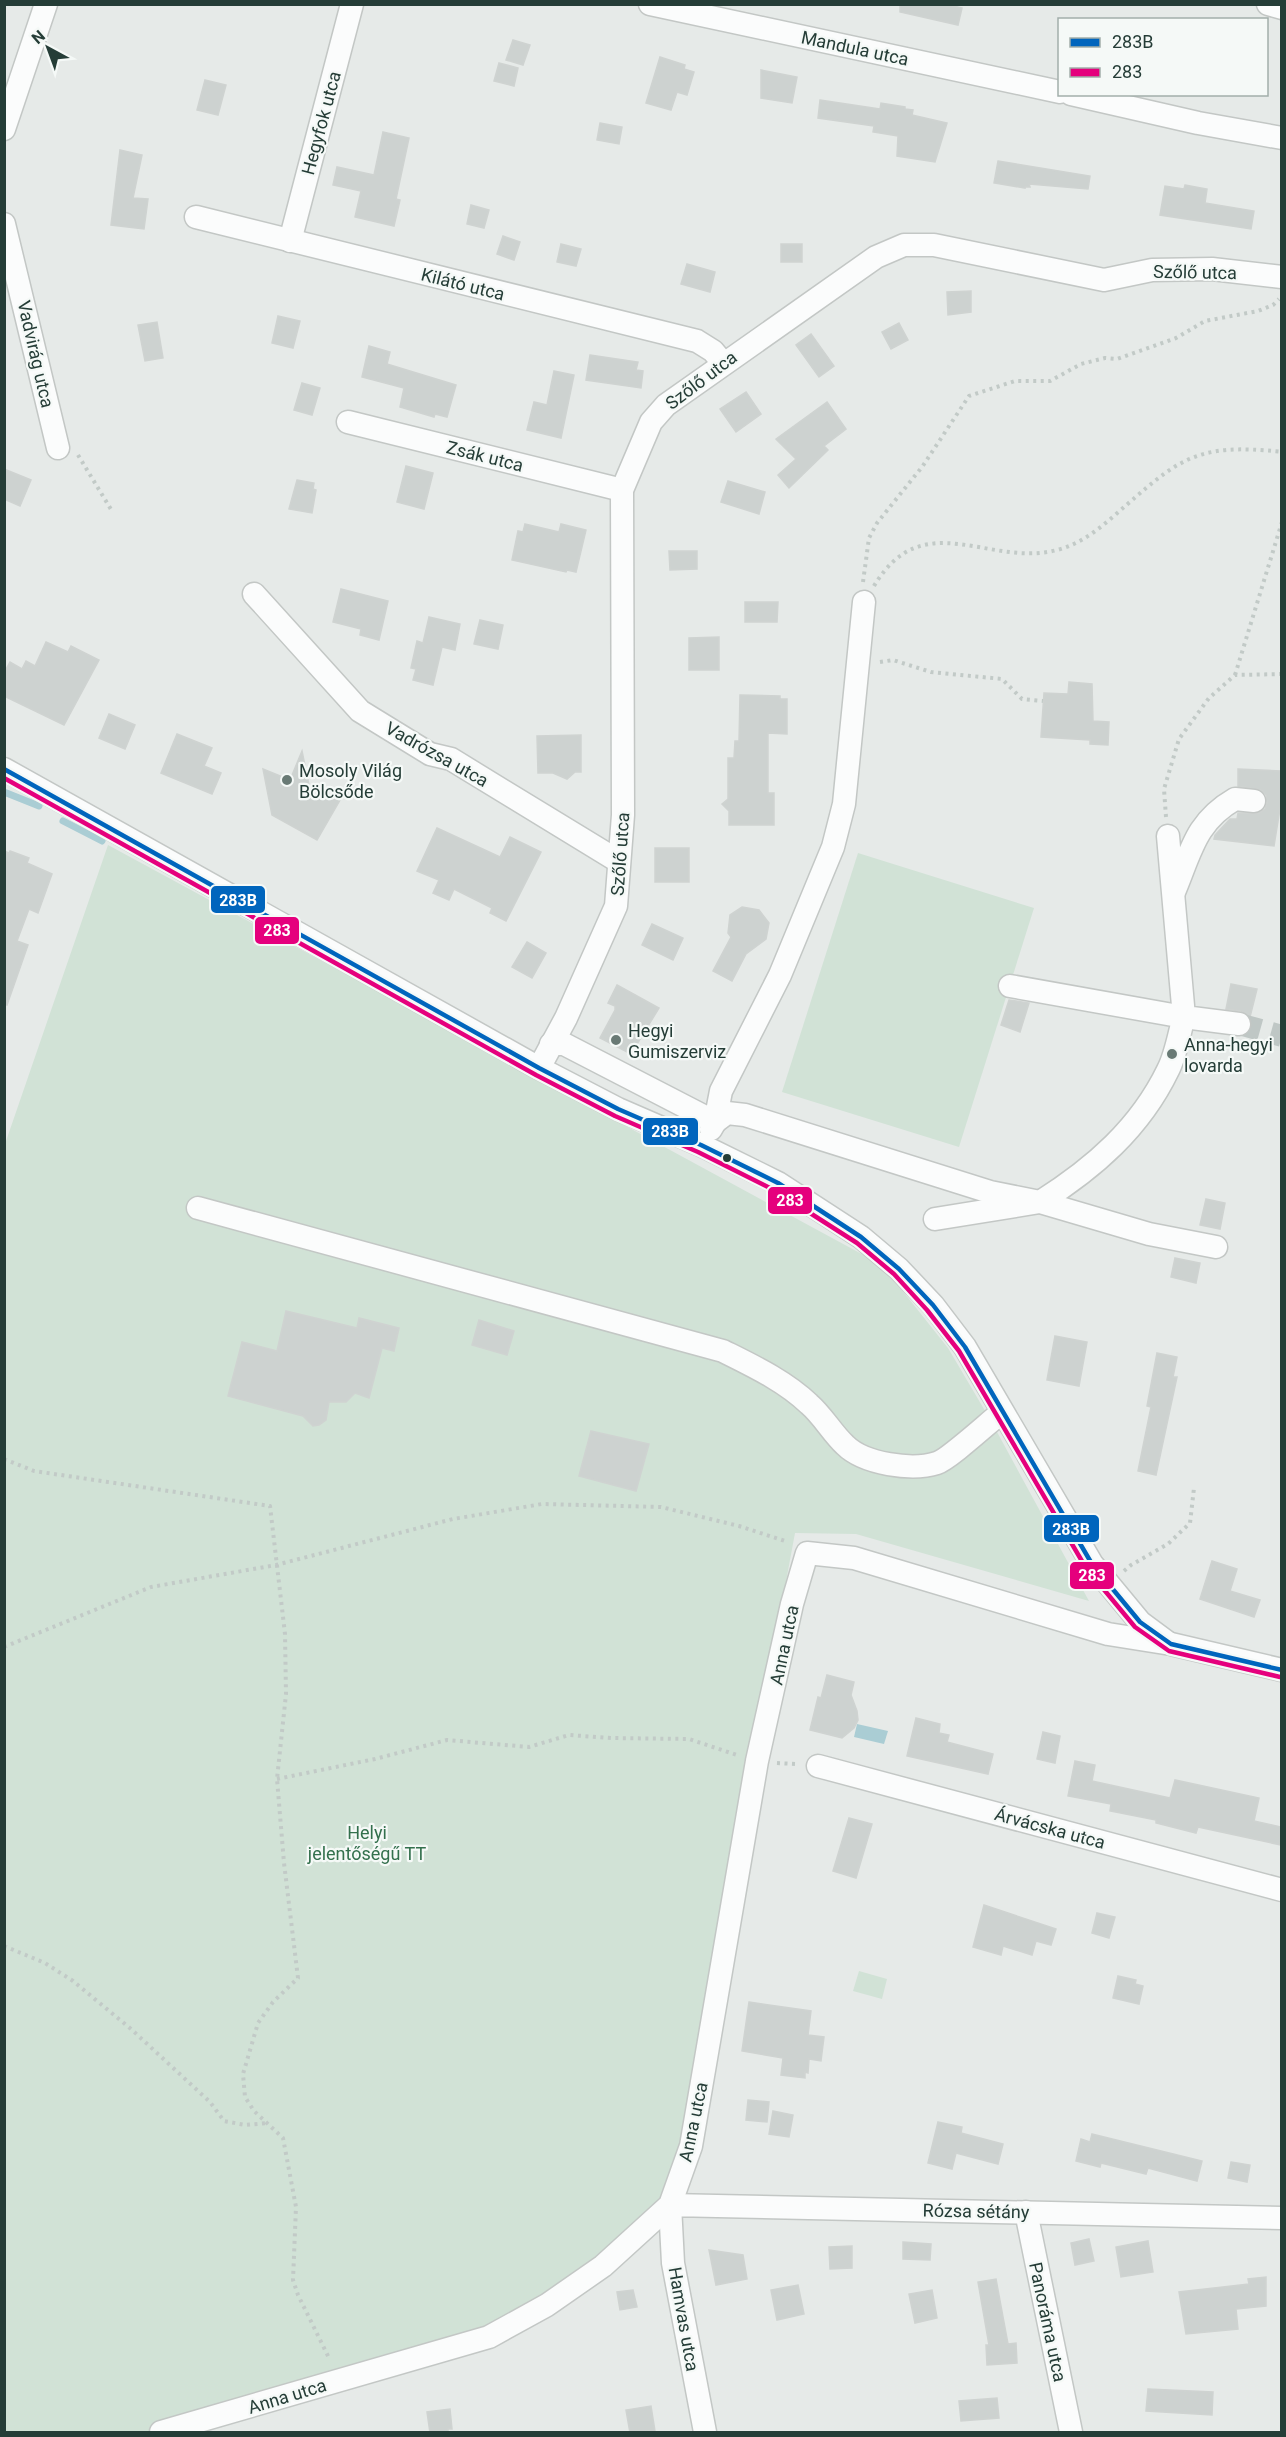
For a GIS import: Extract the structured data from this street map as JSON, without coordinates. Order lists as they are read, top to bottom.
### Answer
{
  "streets": {
    "street": [
      "Mandula utca",
      "Hegyfok utca",
      "Szőlő utca",
      "Kilátó utca",
      "Vadvirág utca",
      "Zsák utca",
      "Vadrózsa utca",
      "Anna utca",
      "Árvácska utca",
      "Rózsa sétány",
      "Hamvas utca",
      "Panoráma utca"
    ]
  },
  "crossings": [
    ["Hegyfok utca", "Kilátó utca"],
    ["Szőlő utca", "Kilátó utca"],
    ["Szőlő utca", "Zsák utca"],
    ["Szőlő utca", "Vadrózsa utca"],
    ["Anna utca", "Rózsa sétány"],
    ["Anna utca", "Hamvas utca"],
    ["Rózsa sétány", "Hamvas utca"],
    ["Rózsa sétány", "Panoráma utca"]
  ],
  "parks": ["Helyi jelentőségű TT"],
  "places": ["Mosoly Világ Bölcsőde", "Hegyi Gumiszerviz", "Anna-hegyi lovarda"],
  "lines": ["transit line 283B", "transit line 283"],
  "legend": ["283B", "283"],
  "north": "top left"
}
